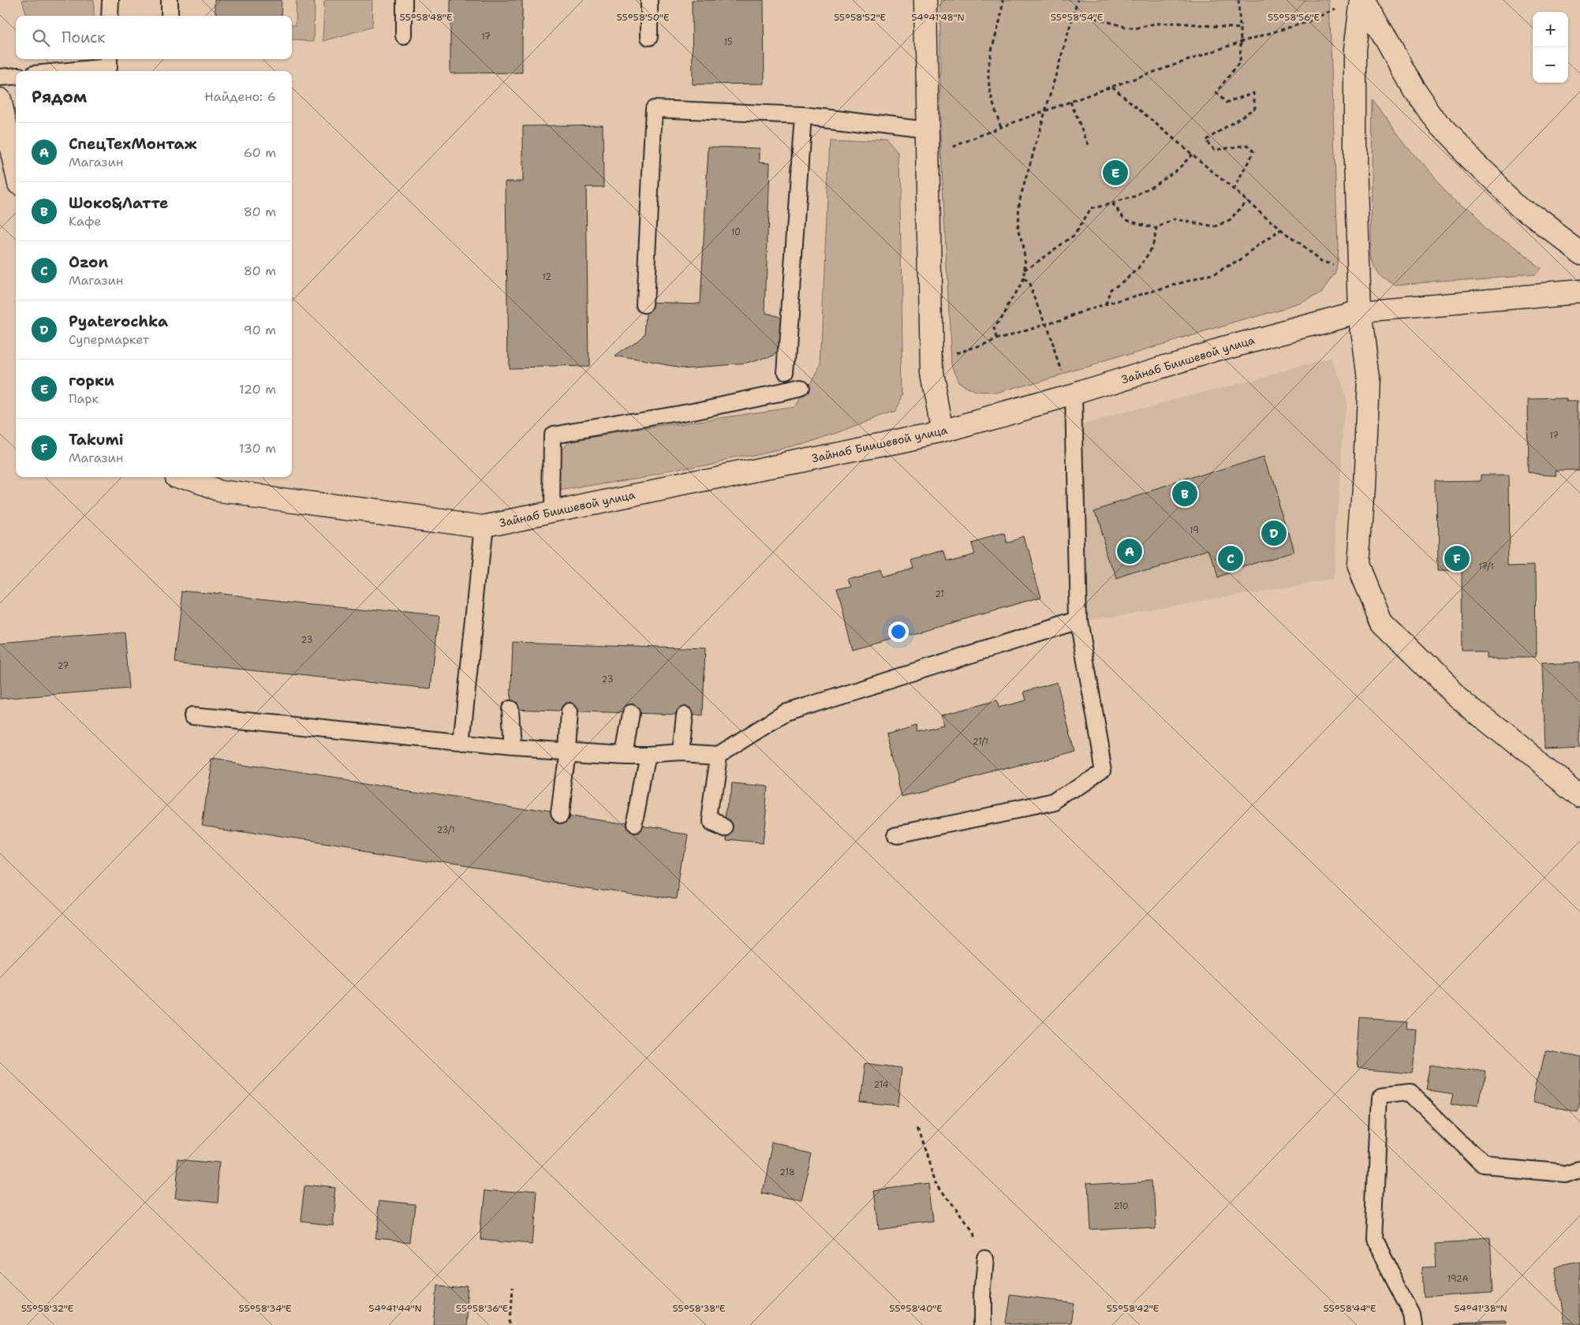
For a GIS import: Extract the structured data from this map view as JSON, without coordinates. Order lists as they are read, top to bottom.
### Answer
{
  "streets": {
    "street": ["Зайнаб Биишевой улица"]
  },
  "house_numbers": [
    "17",
    "15",
    "10",
    "12",
    "17",
    "19",
    "17/1",
    "21",
    "23",
    "27",
    "23",
    "21/1",
    "23/1",
    "214",
    "218",
    "210",
    "192А"
  ],
  "page": {
    "map_buttons": ["+", "−"],
    "search": "Поиск",
    "heading": ["Рядом", "Найдено: 6"],
    "list": [
      {
        "mark": "A",
        "name": "СпецТехМонтаж",
        "note": "Магазин",
        "value": "60 m"
      },
      {
        "mark": "B",
        "name": "Шоко&Латте",
        "note": "Кафе",
        "value": "80 m"
      },
      {
        "mark": "C",
        "name": "Ozon",
        "note": "Магазин",
        "value": "80 m"
      },
      {
        "mark": "D",
        "name": "Pyaterochka",
        "note": "Супермаркет",
        "value": "90 m"
      },
      {
        "mark": "E",
        "name": "горки",
        "note": "Парк",
        "value": "120 m"
      },
      {
        "mark": "F",
        "name": "Takumi",
        "note": "Магазин",
        "value": "130 m"
      }
    ],
    "pins": [
      "E",
      "B",
      "D",
      "A",
      "C",
      "F"
    ]
  },
  "coordinates": [
    "55°58'48\"E",
    "55°58'50\"E",
    "55°58'52\"E",
    "55°58'54\"E",
    "55°58'56\"E",
    "54°41'48\"N",
    "54°41'44\"N",
    "54°41'38\"N",
    "55°58'32\"E",
    "55°58'34\"E",
    "55°58'36\"E",
    "55°58'38\"E",
    "55°58'40\"E",
    "55°58'42\"E",
    "55°58'44\"E"
  ]
}
